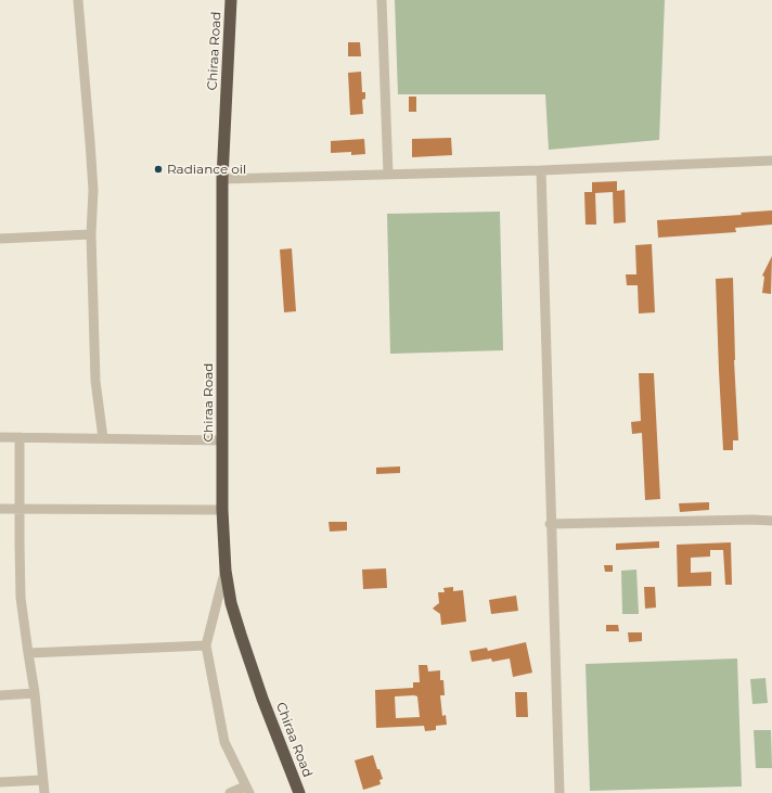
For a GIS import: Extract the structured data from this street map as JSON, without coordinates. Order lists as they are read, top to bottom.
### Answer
{
  "streets": {
    "highway": ["Chiraa Road"]
  },
  "places": ["Radiance oil"]
}
